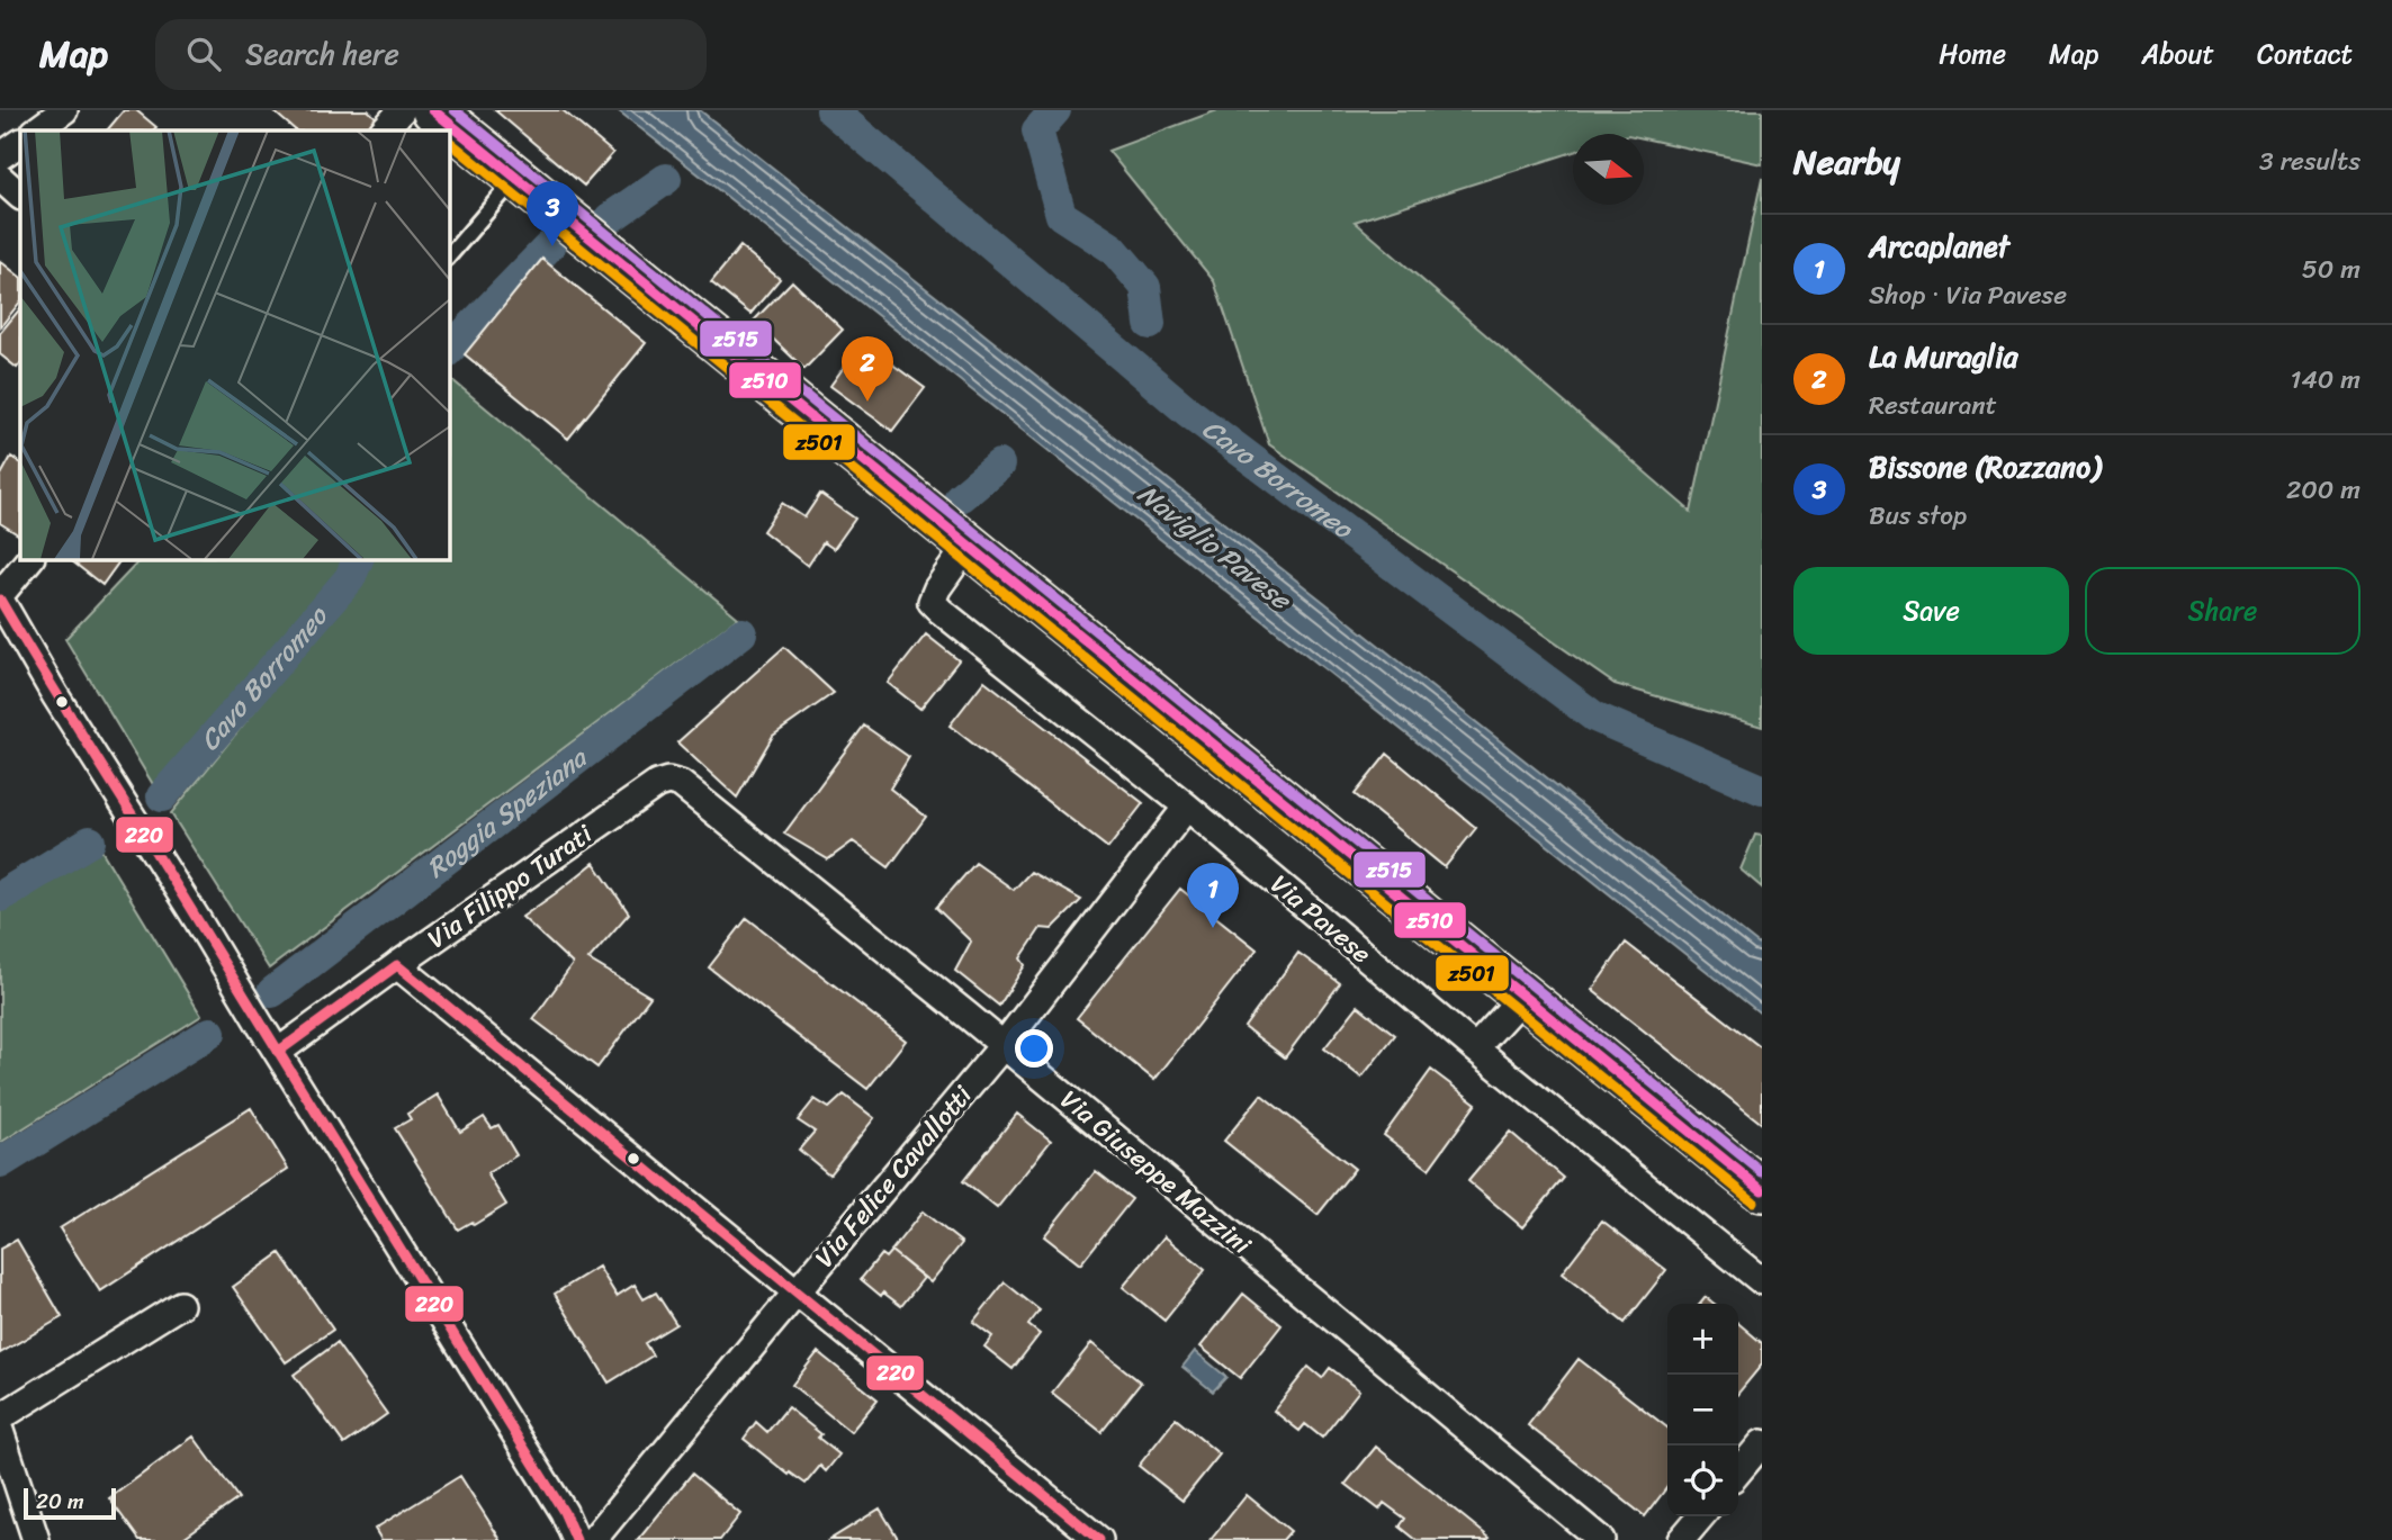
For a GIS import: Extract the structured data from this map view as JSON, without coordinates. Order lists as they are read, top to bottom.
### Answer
{
  "streets": {
    "street": [
      "Via Filippo Turati",
      "Via Pavese",
      "Via Giuseppe Mazzini",
      "Via Felice Cavallotti"
    ]
  },
  "crossings": [
    ["Via Filippo Turati", "Via Giuseppe Mazzini"],
    ["Via Pavese", "Via Felice Cavallotti"],
    ["Via Giuseppe Mazzini", "Via Felice Cavallotti"]
  ],
  "water": ["Cavo Borromeo", "Naviglio Pavese", "Roggia Speziana"],
  "lines": [
    "transit line z510",
    "transit line z515",
    "transit line z501",
    "transit line 220"
  ],
  "scale_bar": "20 m",
  "north": "right",
  "page": {
    "header": "Map",
    "search": "Search here",
    "nav": [
      "Home",
      "Map",
      "About",
      "Contact"
    ],
    "heading": ["Nearby", "3 results"],
    "pins": ["3", "2", "1"],
    "list": [
      {
        "mark": "1",
        "name": "Arcaplanet",
        "note": "Shop · Via Pavese",
        "value": "50 m"
      },
      {
        "mark": "2",
        "name": "La Muraglia",
        "note": "Restaurant",
        "value": "140 m"
      },
      {
        "mark": "3",
        "name": "Bissone (Rozzano)",
        "note": "Bus stop",
        "value": "200 m"
      }
    ],
    "buttons": ["Save", "Share"],
    "map_buttons": ["+", "−"],
    "scale": "20 m"
  }
}
